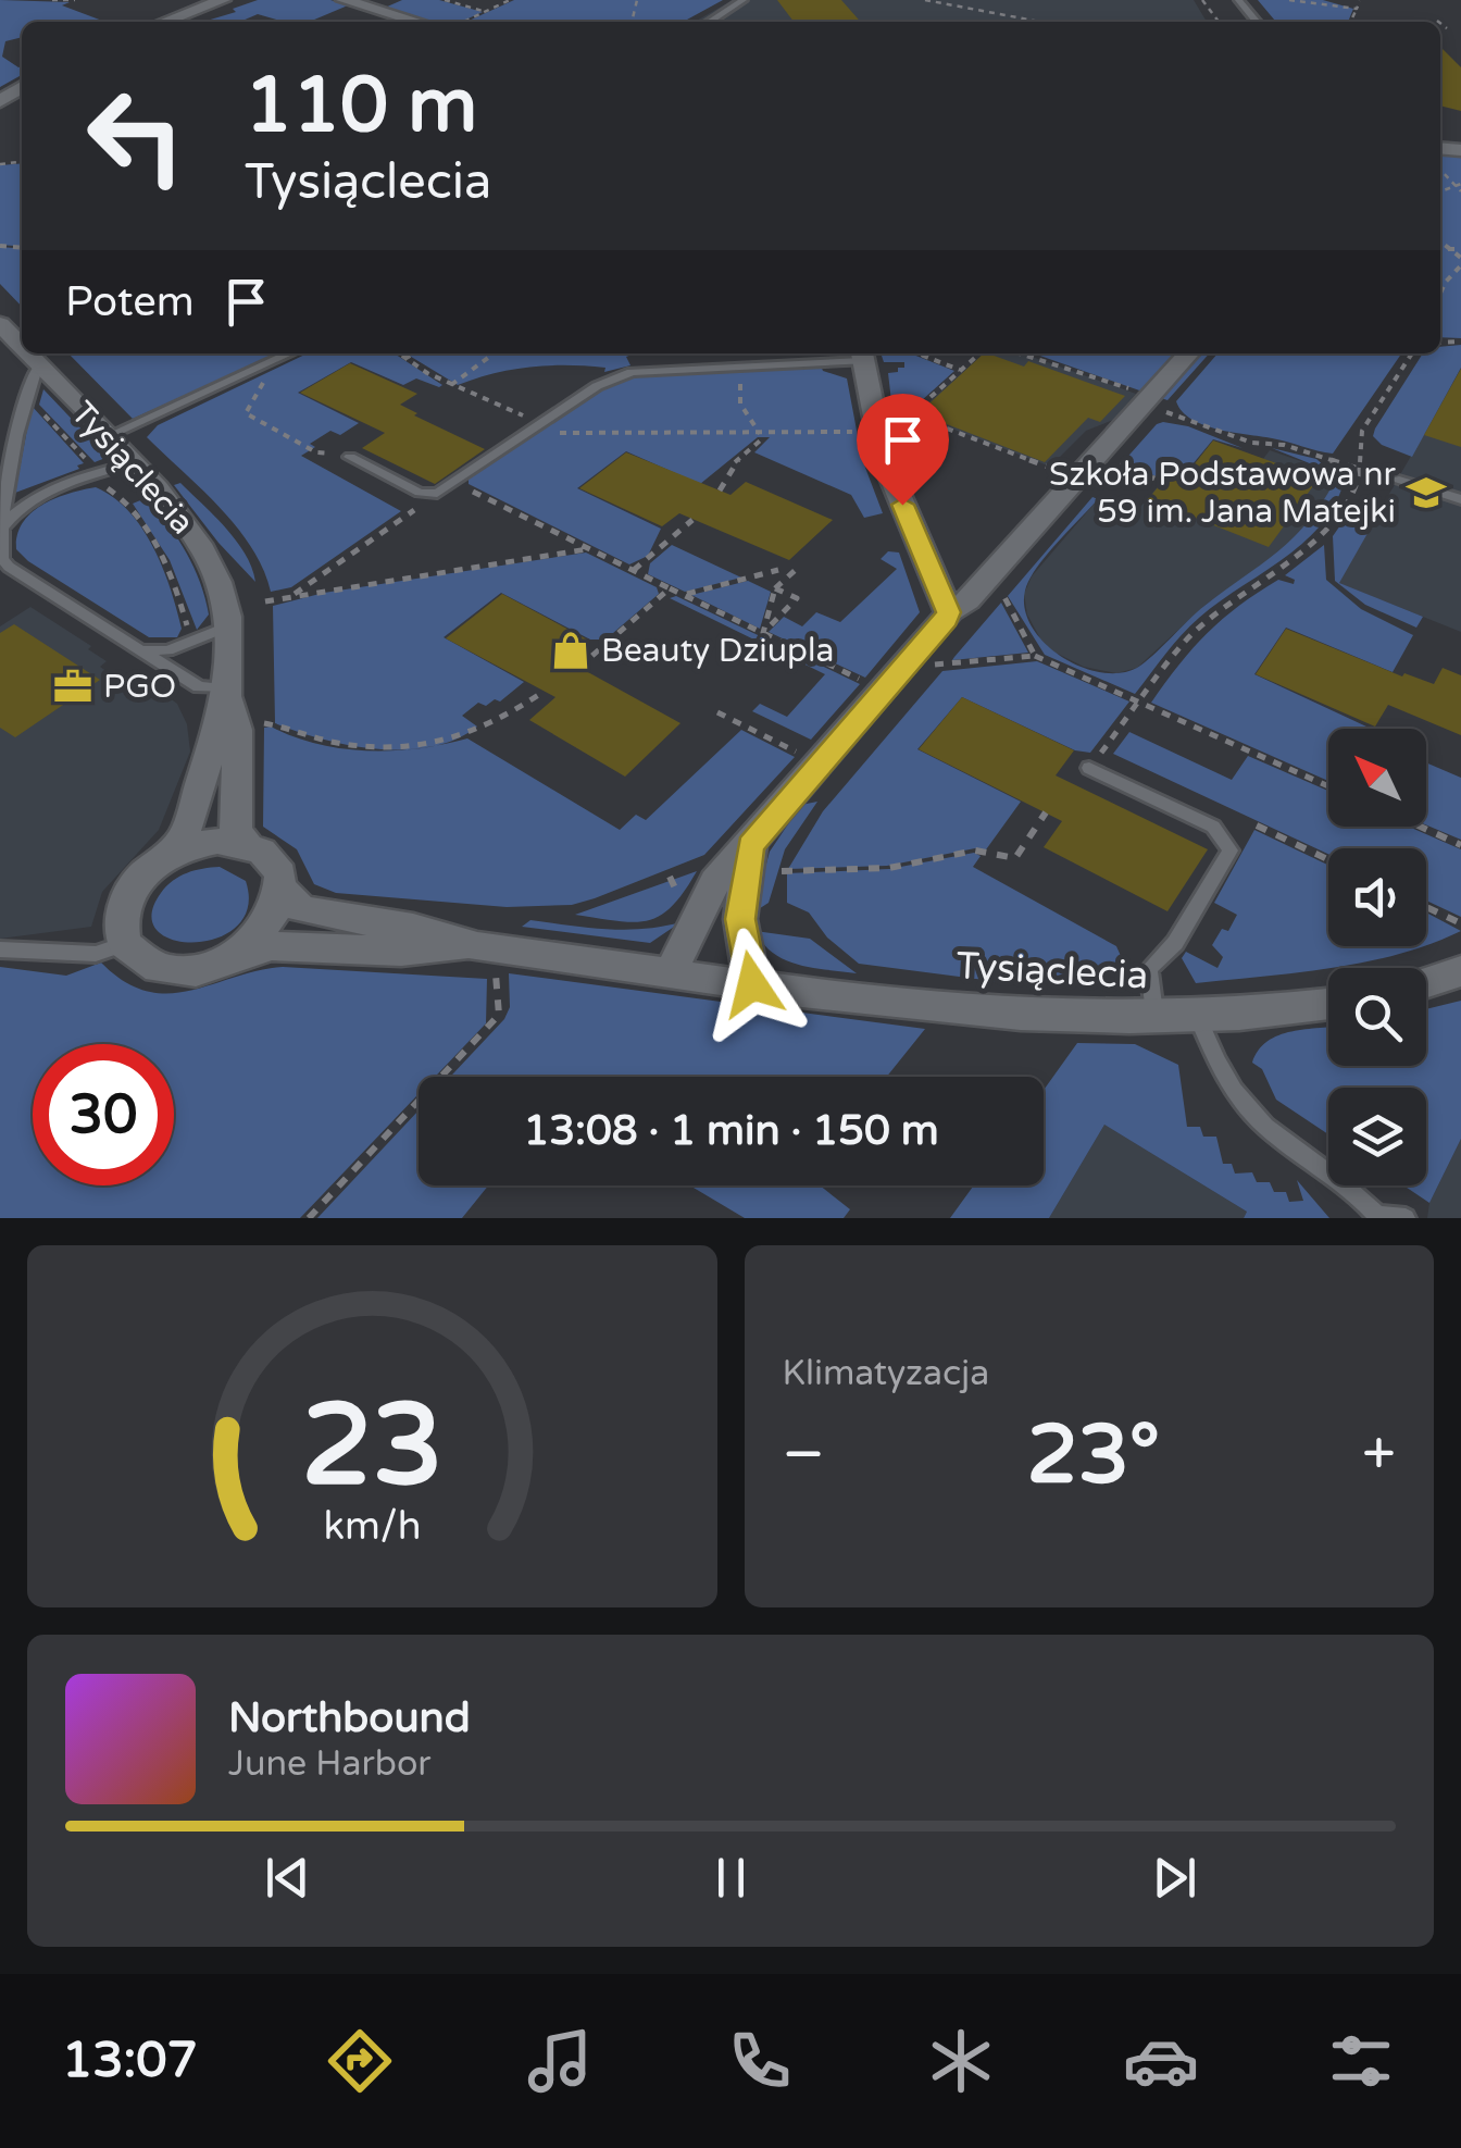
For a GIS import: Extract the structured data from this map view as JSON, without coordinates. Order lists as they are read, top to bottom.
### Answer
{
  "streets": {
    "street": ["Tysiąclecia"]
  },
  "places": {
    "school or university": ["Szkoła Podstawowa nr 59 im. Jana Matejki"],
    "shop": ["Beauty Dziupla"],
    "office": ["PGO"]
  },
  "north": "top left",
  "page": {
    "turn": ["110 m", "Tysiąclecia"],
    "then": "Potem",
    "limit": "30",
    "trip": "13:08 · 1 min · 150 m",
    "tile": "Klimatyzacja",
    "heat": ["−", "23°", "+"],
    "song": ["Northbound", "June Harbor"],
    "tabs": "13:07",
    "gauge": ["23", "km/h"]
  }
}
